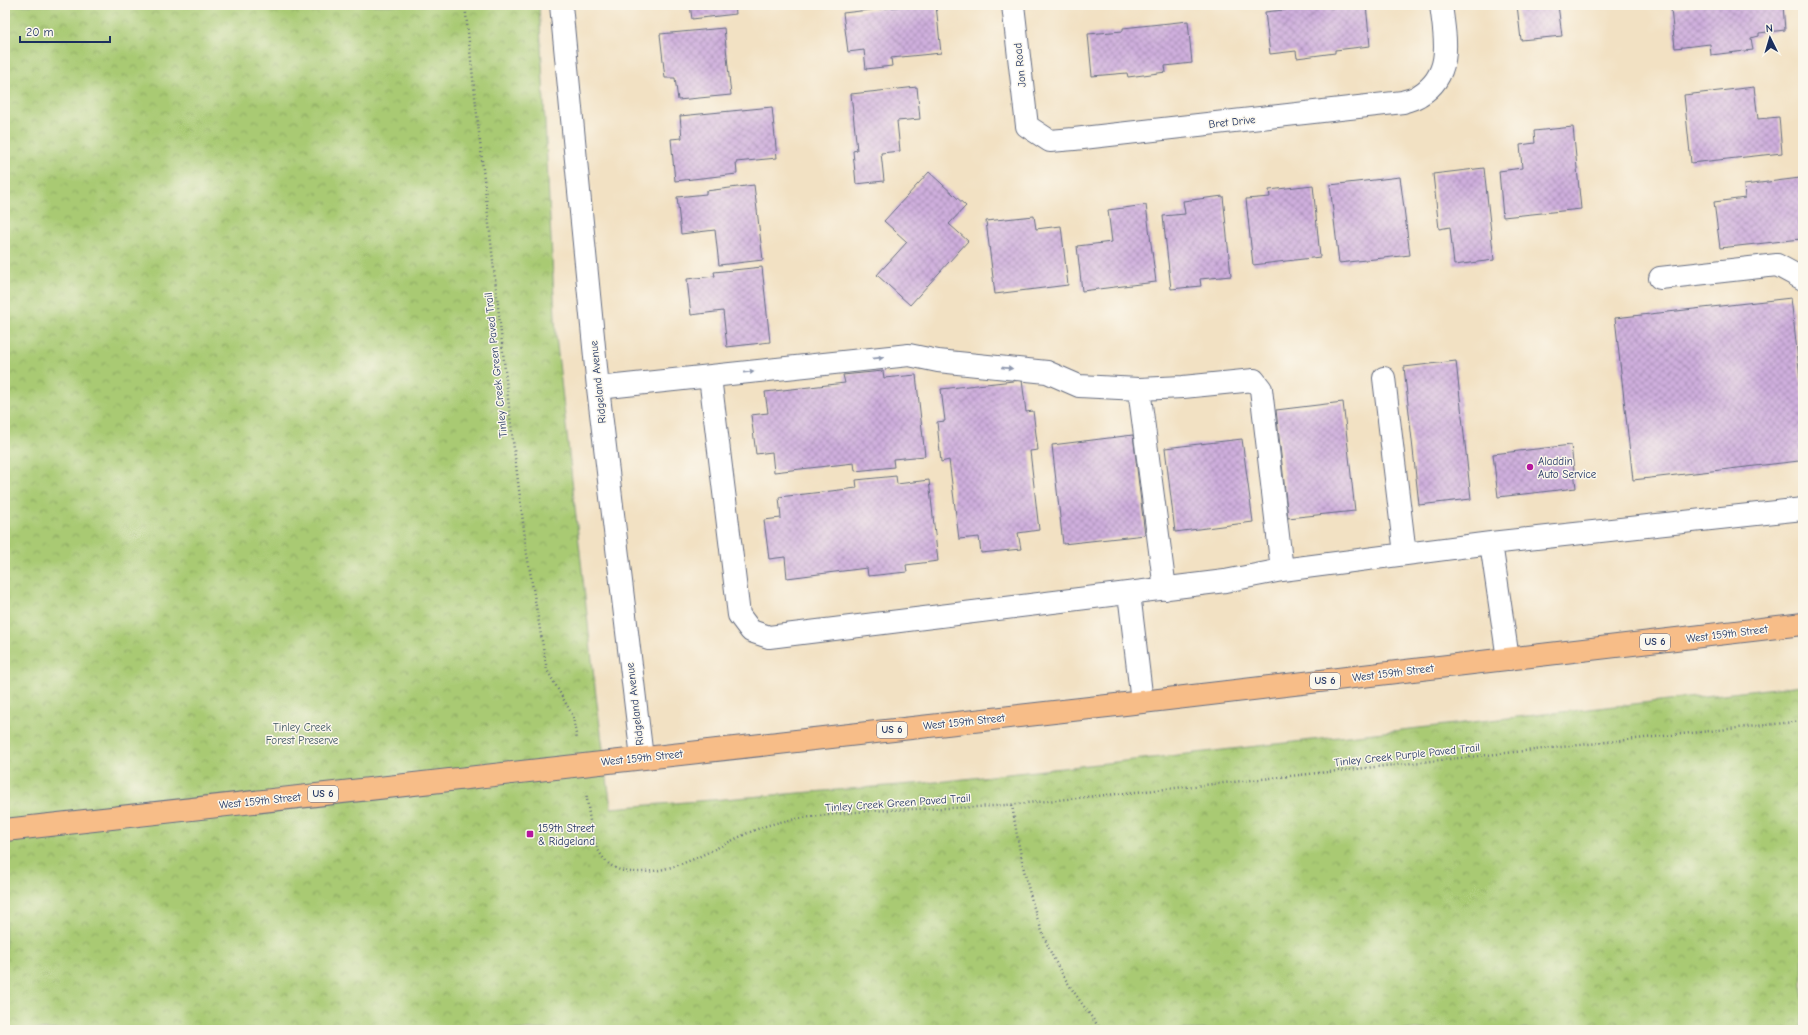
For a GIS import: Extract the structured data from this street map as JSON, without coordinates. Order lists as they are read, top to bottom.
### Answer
{
  "streets": {
    "main road": ["West 159th Street", "US 6"],
    "street": ["Jon Road", "Bret Drive", "Ridgeland Avenue"],
    "path": ["Tinley Creek Green Paved Trail", "Tinley Creek Purple Paved Trail"]
  },
  "crossings": [
    ["Jon Road", "Bret Drive"],
    ["Tinley Creek Green Paved Trail", "Tinley Creek Purple Paved Trail"],
    ["Ridgeland Avenue", "West 159th Street"]
  ],
  "parks": ["Tinley Creek Forest Preserve"],
  "places": {
    "other": ["Aladdin Auto Service"],
    "transit": ["159th Street & Ridgeland"]
  },
  "scale_bar": "20 m",
  "north": "top"
}
